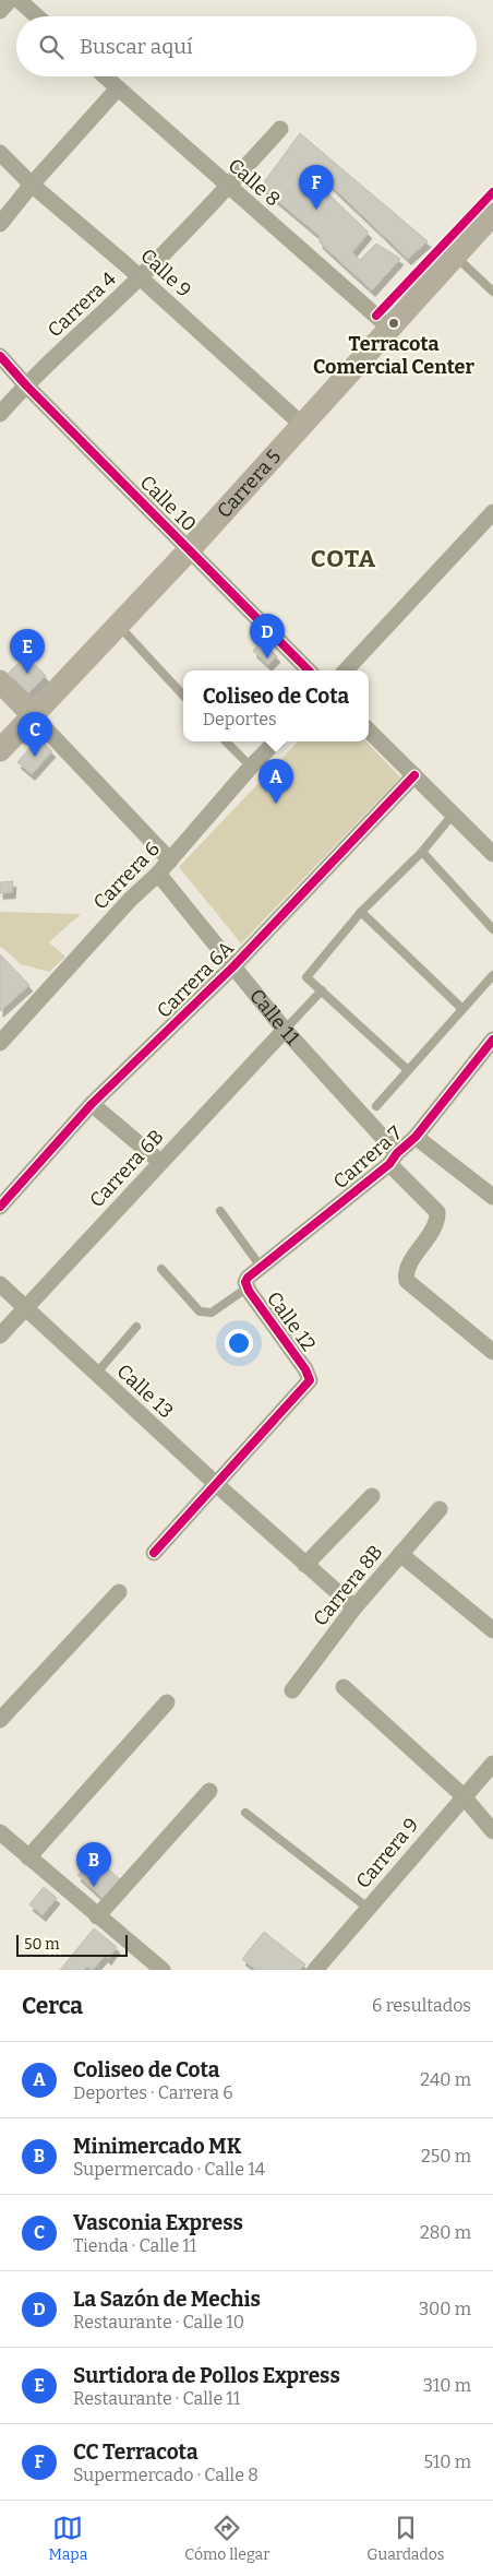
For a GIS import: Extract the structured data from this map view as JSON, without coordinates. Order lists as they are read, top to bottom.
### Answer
{
  "streets": {
    "main road": ["Carrera 5"],
    "street": [
      "Calle 8",
      "Calle 9",
      "Carrera 4",
      "Calle 10",
      "Carrera 6",
      "Carrera 6A",
      "Calle 11",
      "Carrera 7",
      "Carrera 6B",
      "Calle 12",
      "Calle 13",
      "Carrera 8B",
      "Carrera 9"
    ]
  },
  "crossings": [
    ["Calle 8", "Carrera 4"],
    ["Calle 8", "Carrera 5"],
    ["Calle 9", "Carrera 4"],
    ["Calle 9", "Carrera 5"],
    ["Carrera 4", "Calle 10"],
    ["Carrera 5", "Calle 10"],
    ["Carrera 6", "Calle 11"],
    ["Carrera 6A", "Calle 11"],
    ["Calle 11", "Carrera 7"],
    ["Calle 11", "Carrera 6B"],
    ["Carrera 7", "Calle 12"],
    ["Carrera 6B", "Calle 13"],
    ["Calle 12", "Calle 13"],
    ["Calle 13", "Carrera 8B"]
  ],
  "districts": ["COTA"],
  "places": ["Terracota Comercial Center"],
  "scale_bar": "50 m",
  "page": {
    "search": "Buscar aquí",
    "pins": [
      "F",
      "D",
      "E",
      "C",
      "A",
      "B"
    ],
    "popup": ["Coliseo de Cota", "Deportes"],
    "scale": "50 m",
    "heading": ["Cerca", "6 resultados"],
    "list": [
      {
        "mark": "A",
        "name": "Coliseo de Cota",
        "note": "Deportes · Carrera 6",
        "value": "240 m"
      },
      {
        "mark": "B",
        "name": "Minimercado MK",
        "note": "Supermercado · Calle 14",
        "value": "250 m"
      },
      {
        "mark": "C",
        "name": "Vasconia Express",
        "note": "Tienda · Calle 11",
        "value": "280 m"
      },
      {
        "mark": "D",
        "name": "La Sazón de Mechis",
        "note": "Restaurante · Calle 10",
        "value": "300 m"
      },
      {
        "mark": "E",
        "name": "Surtidora de Pollos Express",
        "note": "Restaurante · Calle 11",
        "value": "310 m"
      },
      {
        "mark": "F",
        "name": "CC Terracota",
        "note": "Supermercado · Calle 8",
        "value": "510 m"
      }
    ],
    "nav": ["Mapa", "Cómo llegar", "Guardados"]
  }
}
